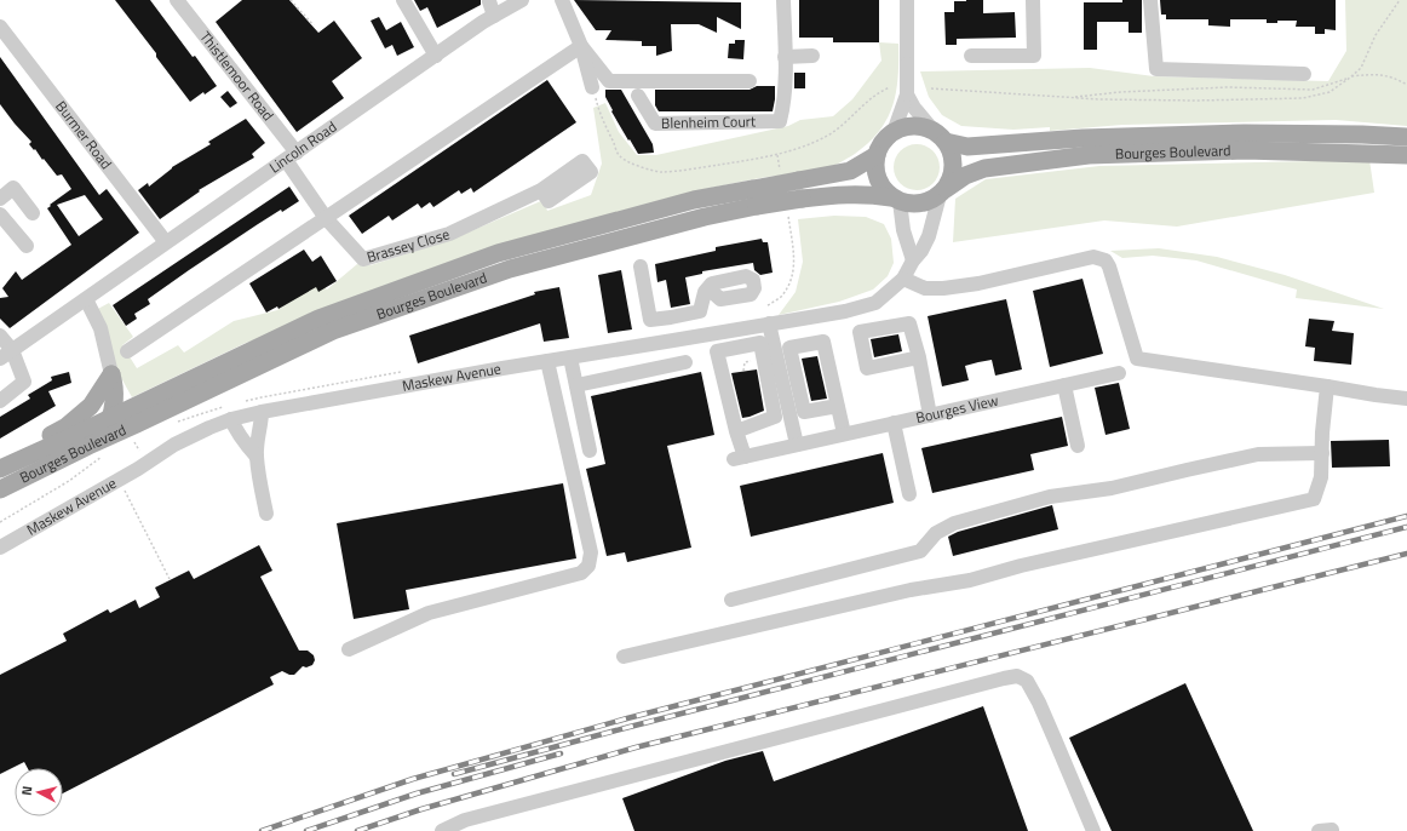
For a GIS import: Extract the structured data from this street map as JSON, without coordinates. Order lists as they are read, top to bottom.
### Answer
{
  "streets": {
    "main road": ["Bourges Boulevard"],
    "street": [
      "Thistlemoor Road",
      "Blenheim Court",
      "Burmer Road",
      "Lincoln Road",
      "Brassey Close",
      "Maskew Avenue",
      "Bourges View"
    ]
  },
  "crossings": [
    ["Thistlemoor Road", "Lincoln Road"],
    ["Thistlemoor Road", "Brassey Close"],
    ["Burmer Road", "Lincoln Road"],
    ["Lincoln Road", "Brassey Close"],
    ["Bourges Boulevard", "Maskew Avenue"]
  ],
  "north": "left"
}
